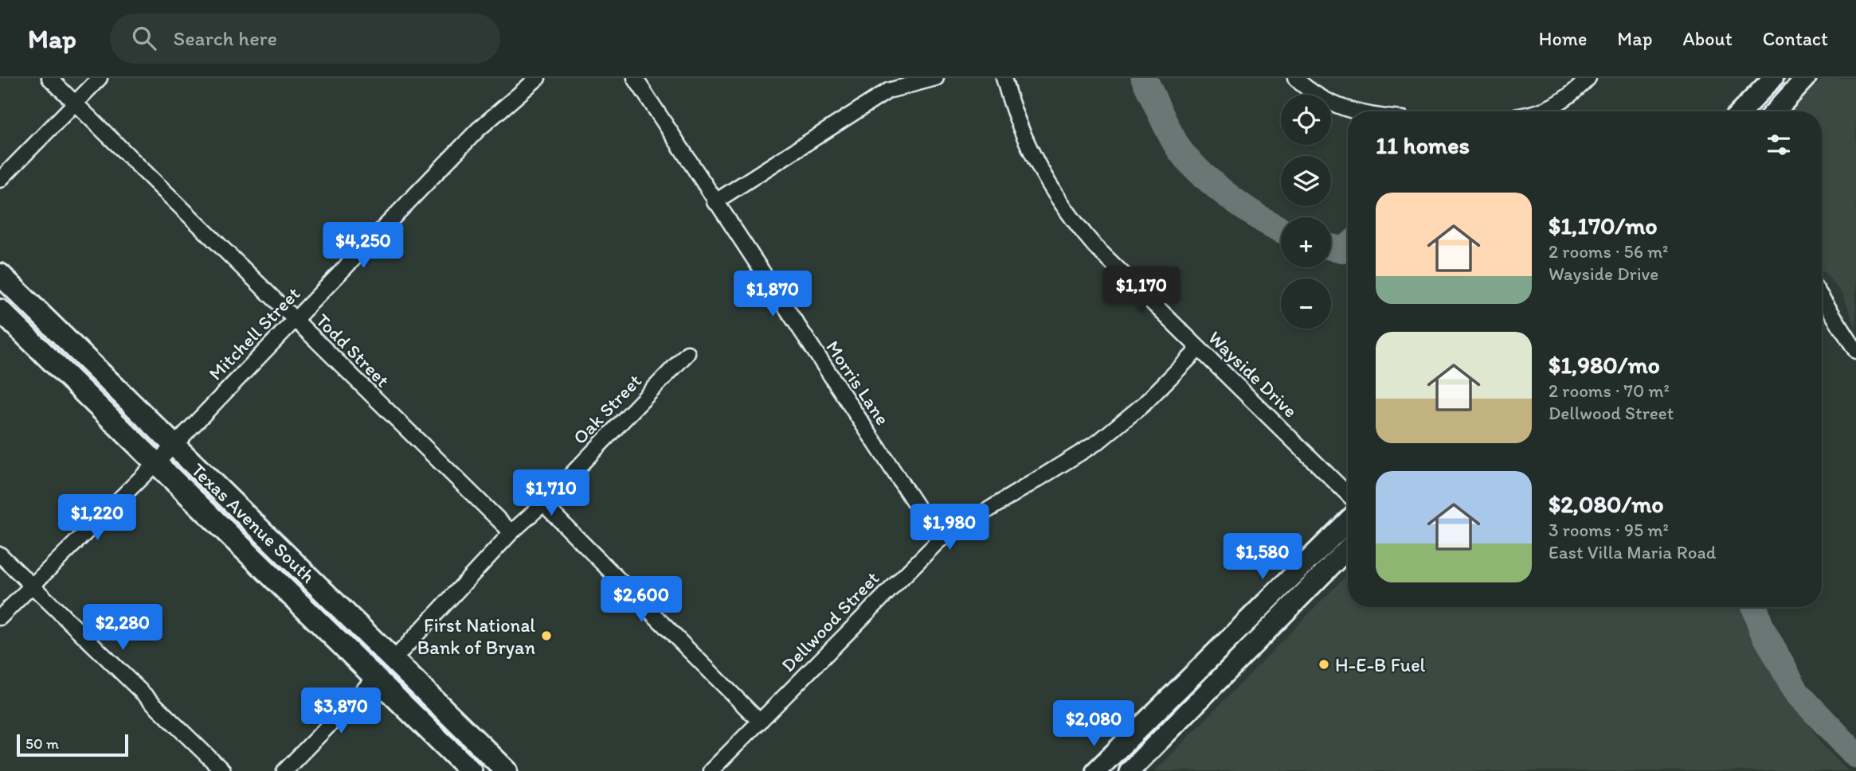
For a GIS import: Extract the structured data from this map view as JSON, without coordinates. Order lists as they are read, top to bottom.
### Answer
{
  "streets": {
    "main road": ["Texas Avenue South"],
    "street": [
      "Mitchell Street",
      "Todd Street",
      "Wayside Drive",
      "Morris Lane",
      "Oak Street",
      "Dellwood Street"
    ]
  },
  "crossings": [
    ["Mitchell Street", "Todd Street"],
    ["Mitchell Street", "Texas Avenue South"],
    ["Todd Street", "Oak Street"],
    ["Wayside Drive", "Dellwood Street"],
    ["Morris Lane", "Dellwood Street"],
    ["Oak Street", "Texas Avenue South"]
  ],
  "places": ["First National Bank of Bryan", "H-E-B Fuel"],
  "scale_bar": "50 m",
  "page": {
    "header": "Map",
    "search": "Search here",
    "nav": [
      "Home",
      "Map",
      "About",
      "Contact"
    ],
    "map_buttons": ["+", "−"],
    "heading": "11 homes",
    "list": [
      {
        "name": "$1,170/mo",
        "note": "2 rooms · 56 m² · Wayside Drive"
      },
      {
        "name": "$1,980/mo",
        "note": "2 rooms · 70 m² · Dellwood Street"
      },
      {
        "name": "$2,080/mo",
        "note": "3 rooms · 95 m² · East Villa Maria Road"
      }
    ],
    "price": [
      "$4,250",
      "$1,170",
      "$1,870",
      "$1,710",
      "$1,220",
      "$1,980",
      "$1,580",
      "$2,600",
      "$2,280",
      "$3,870",
      "$2,080"
    ],
    "scale": "50 m"
  }
}
